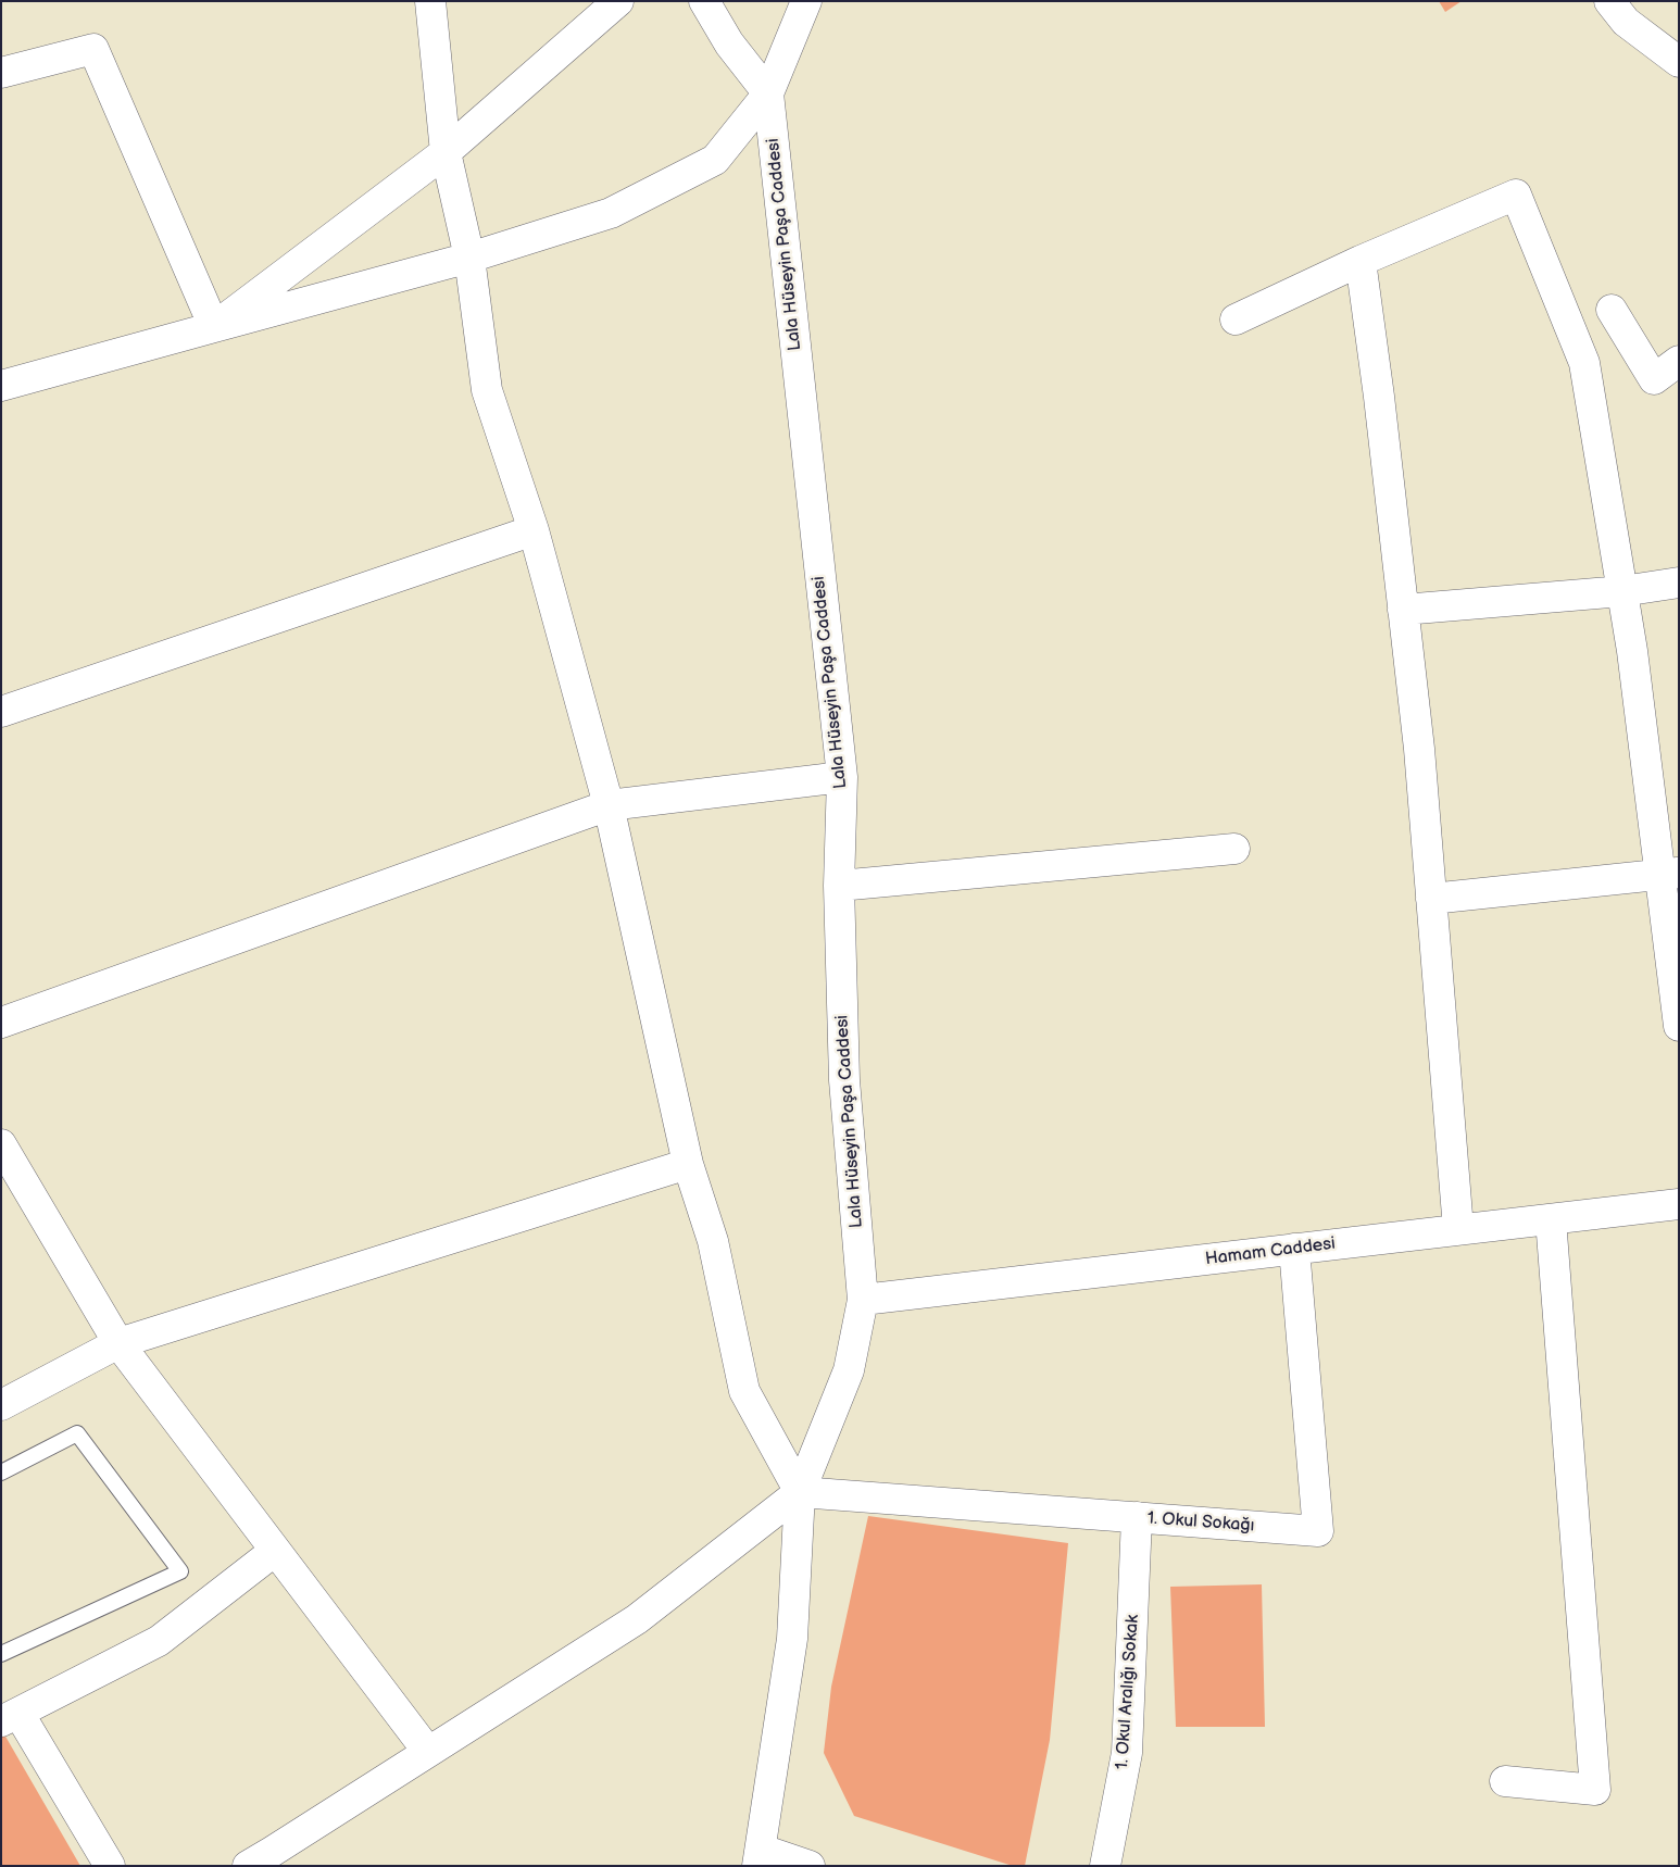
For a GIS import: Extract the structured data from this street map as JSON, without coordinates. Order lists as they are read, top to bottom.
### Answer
{
  "streets": {
    "street": [
      "Lala Hüseyin Paşa Caddesi",
      "Hamam Caddesi",
      "1. Okul Sokağı",
      "1. Okul Aralığı Sokak"
    ]
  },
  "crossings": [
    ["Lala Hüseyin Paşa Caddesi", "Hamam Caddesi"],
    ["Lala Hüseyin Paşa Caddesi", "1. Okul Sokağı"],
    ["Hamam Caddesi", "1. Okul Sokağı"],
    ["1. Okul Sokağı", "1. Okul Aralığı Sokak"]
  ]
}
